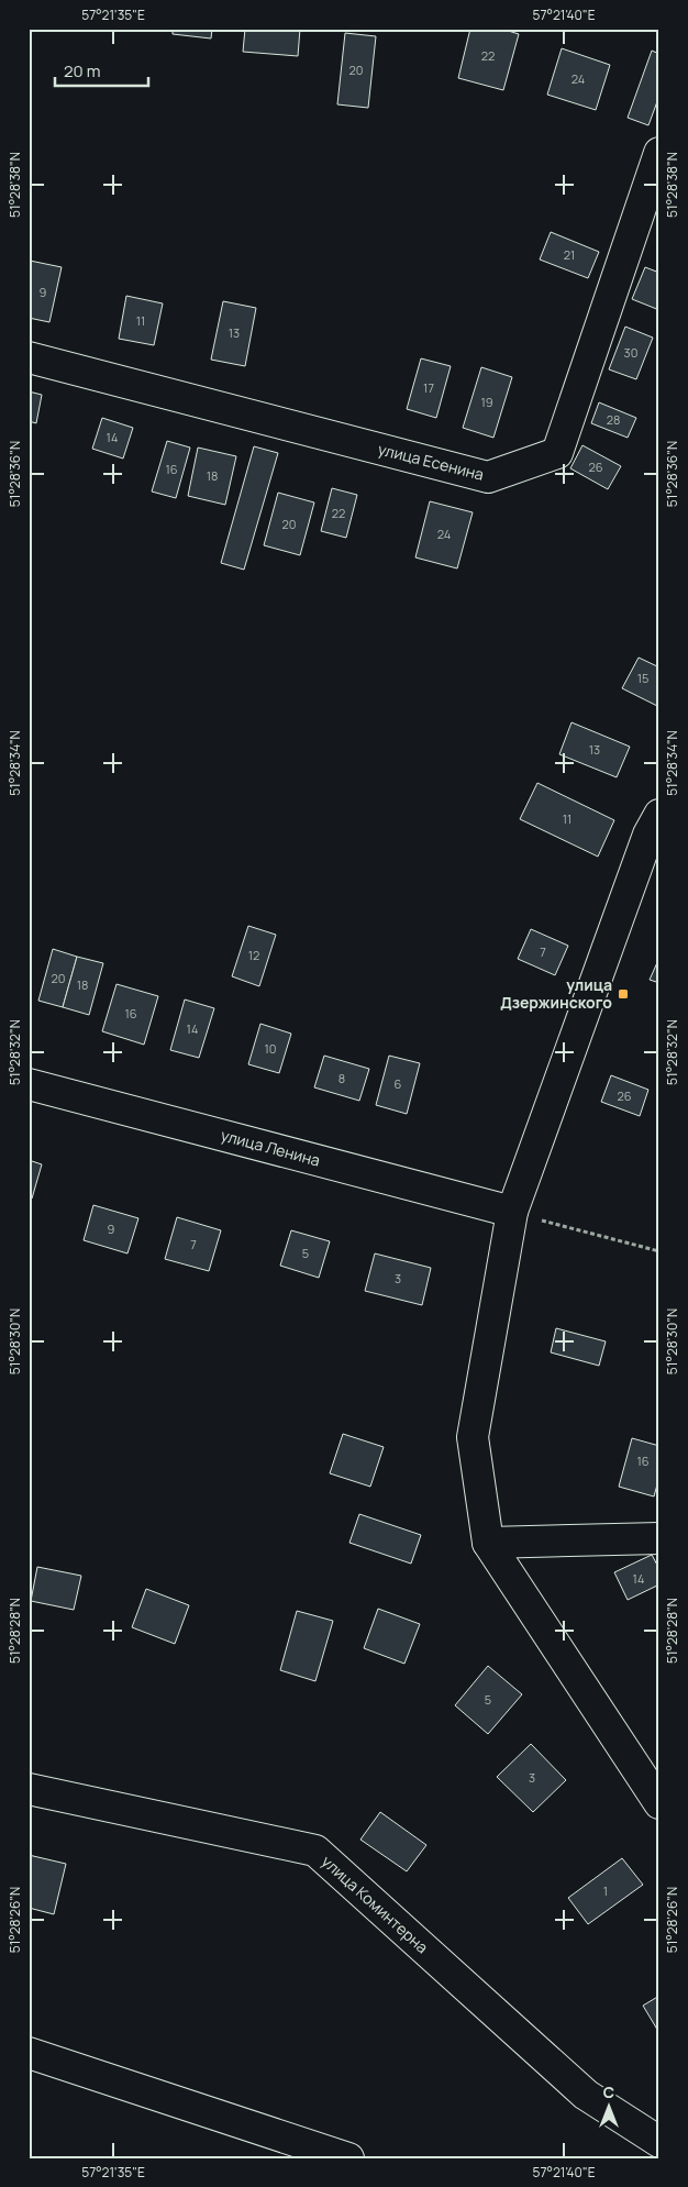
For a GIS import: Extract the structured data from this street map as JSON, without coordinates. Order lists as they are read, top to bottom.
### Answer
{
  "streets": {
    "street": ["улица Есенина", "улица Ленина", "улица Коминтерна"]
  },
  "places": {
    "transit": ["улица Дзержинского"]
  },
  "house_numbers": [
    "22",
    "20",
    "24",
    "21",
    "9",
    "11",
    "13",
    "30",
    "17",
    "19",
    "28",
    "14",
    "26",
    "16",
    "18",
    "22",
    "20",
    "24",
    "15",
    "13",
    "11",
    "7",
    "12",
    "20",
    "18",
    "16",
    "14",
    "10",
    "8",
    "6",
    "26",
    "9",
    "7",
    "5",
    "3",
    "16",
    "14",
    "5",
    "3",
    "1"
  ],
  "scale_bar": "20 m",
  "north": "top",
  "coordinates": [
    "57°21'35\"E",
    "57°21'40\"E",
    "51°28'38\"N",
    "51°28'36\"N",
    "51°28'34\"N",
    "51°28'32\"N",
    "51°28'30\"N",
    "51°28'28\"N",
    "51°28'26\"N"
  ]
}
